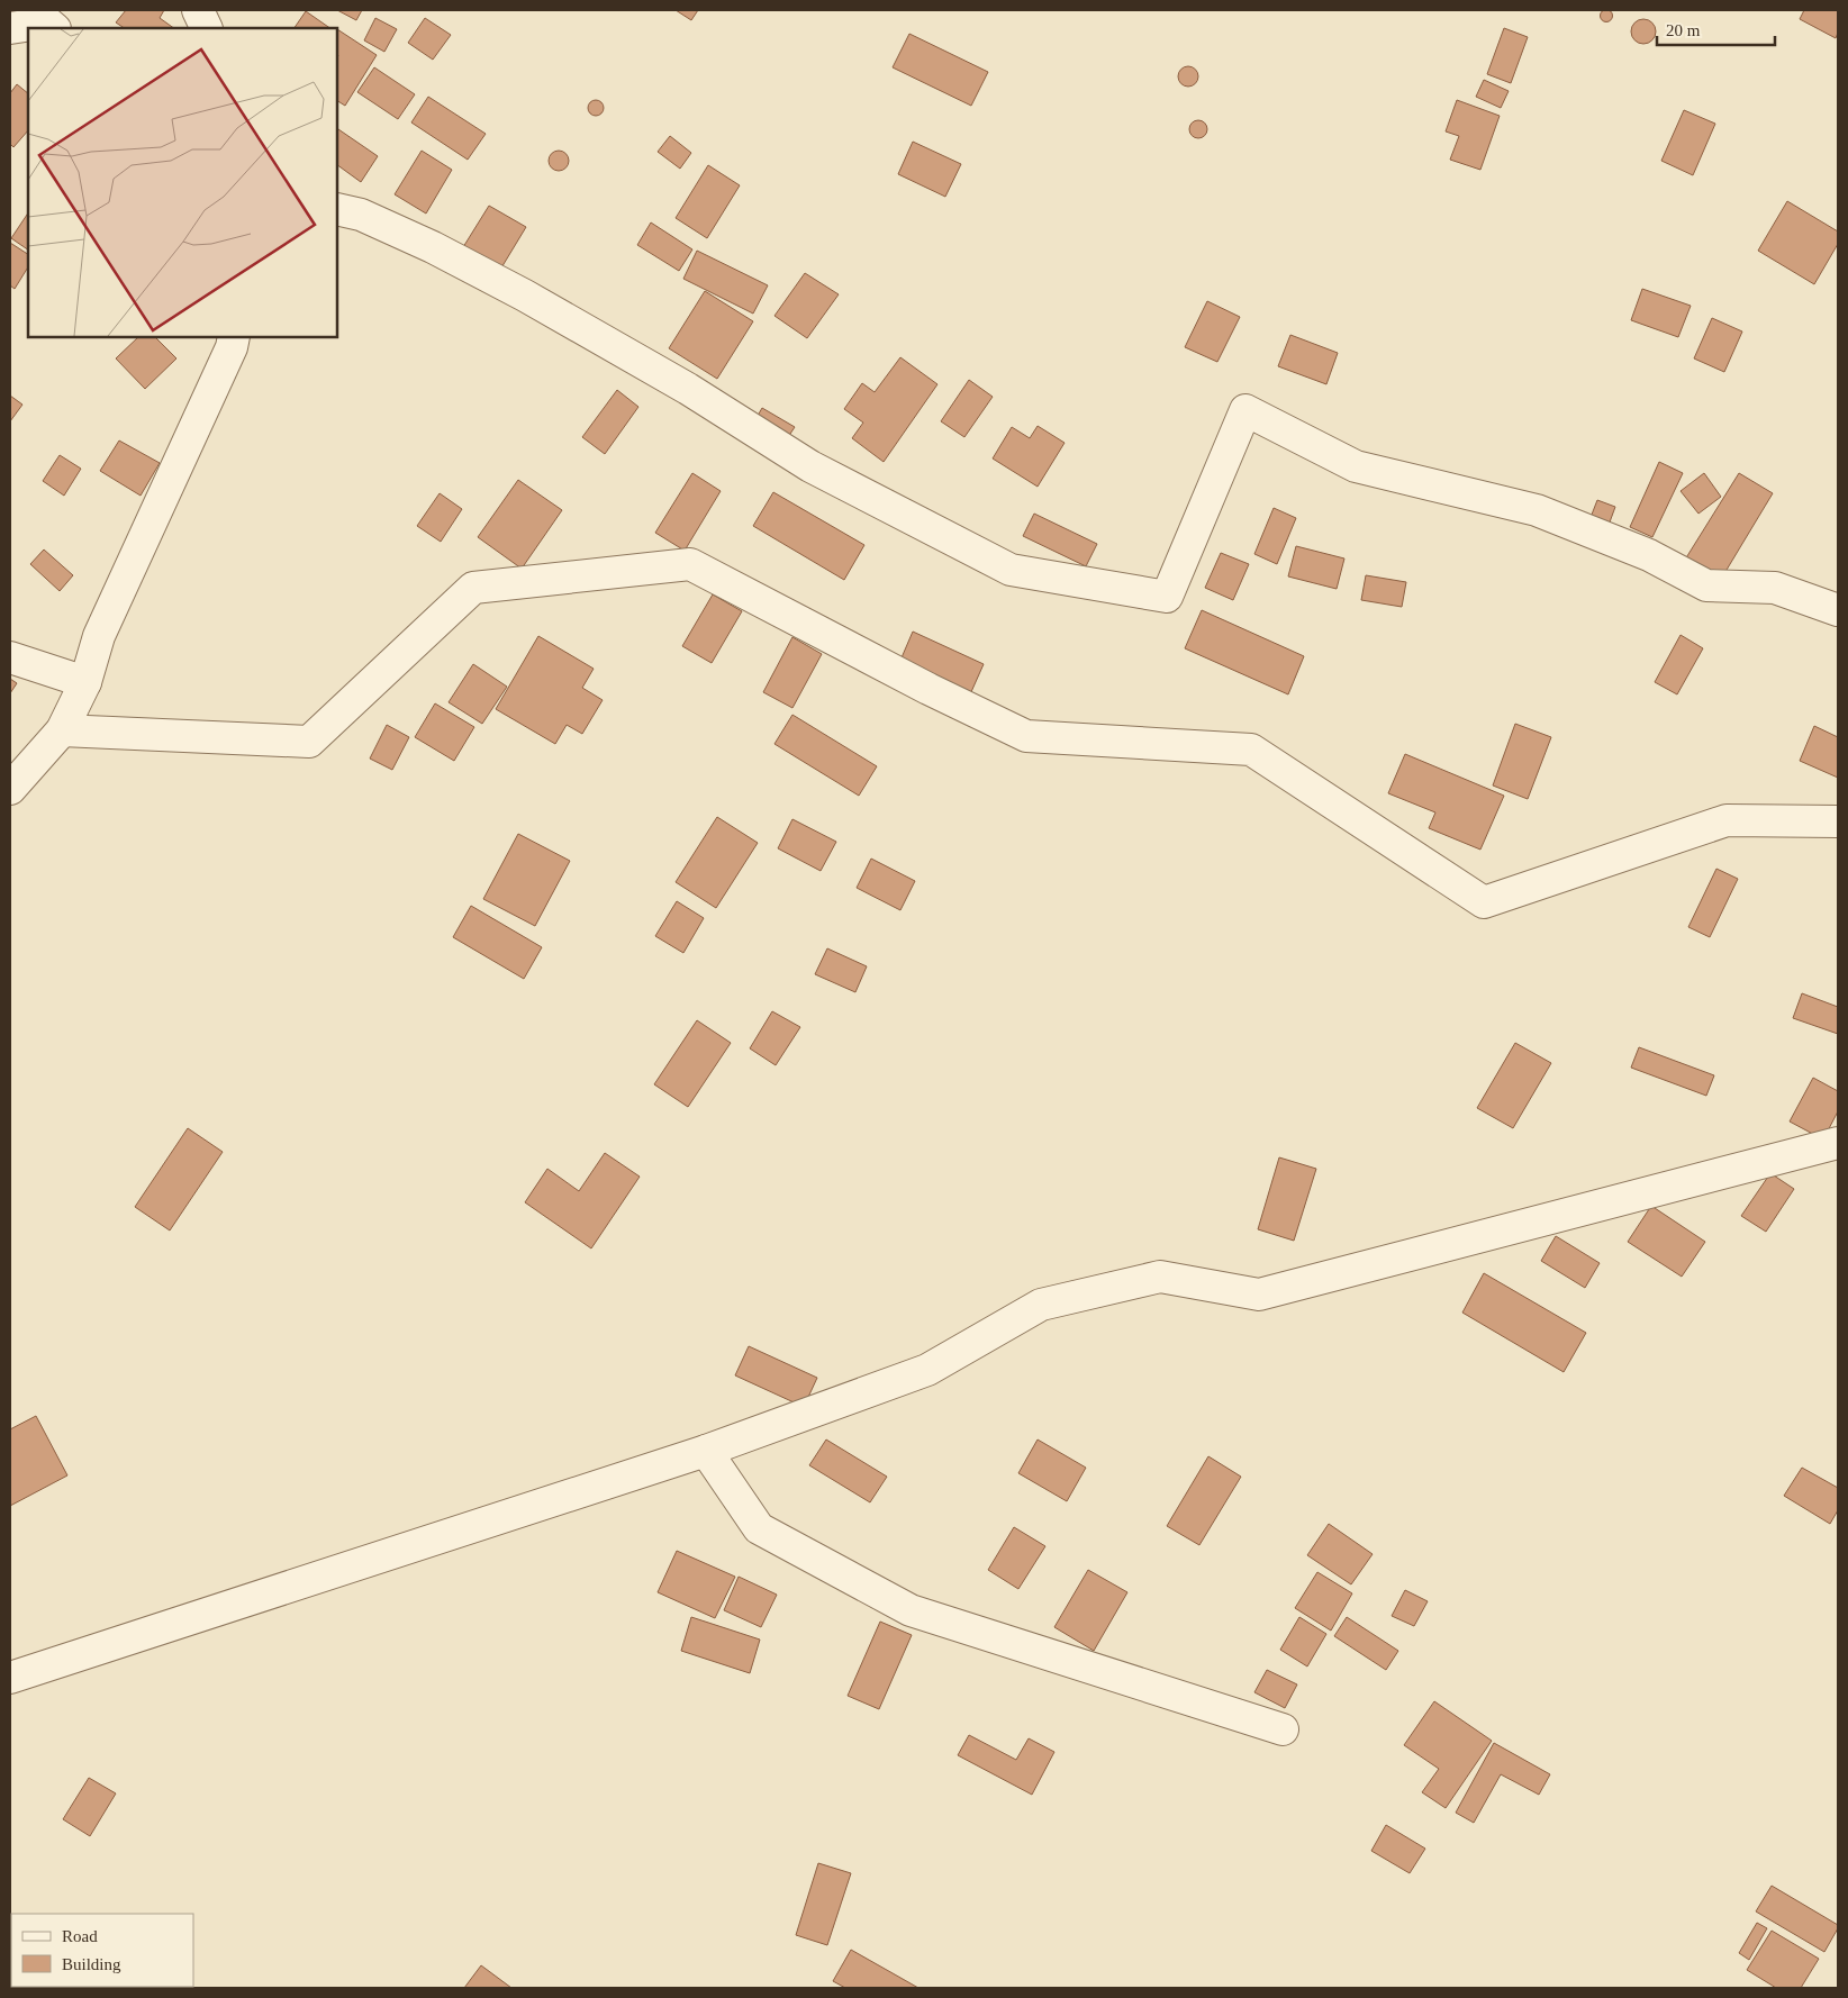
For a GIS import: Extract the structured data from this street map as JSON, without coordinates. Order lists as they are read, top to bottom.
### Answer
{
  "legend": ["Road", "Building"],
  "scale_bar": "20 m"
}
